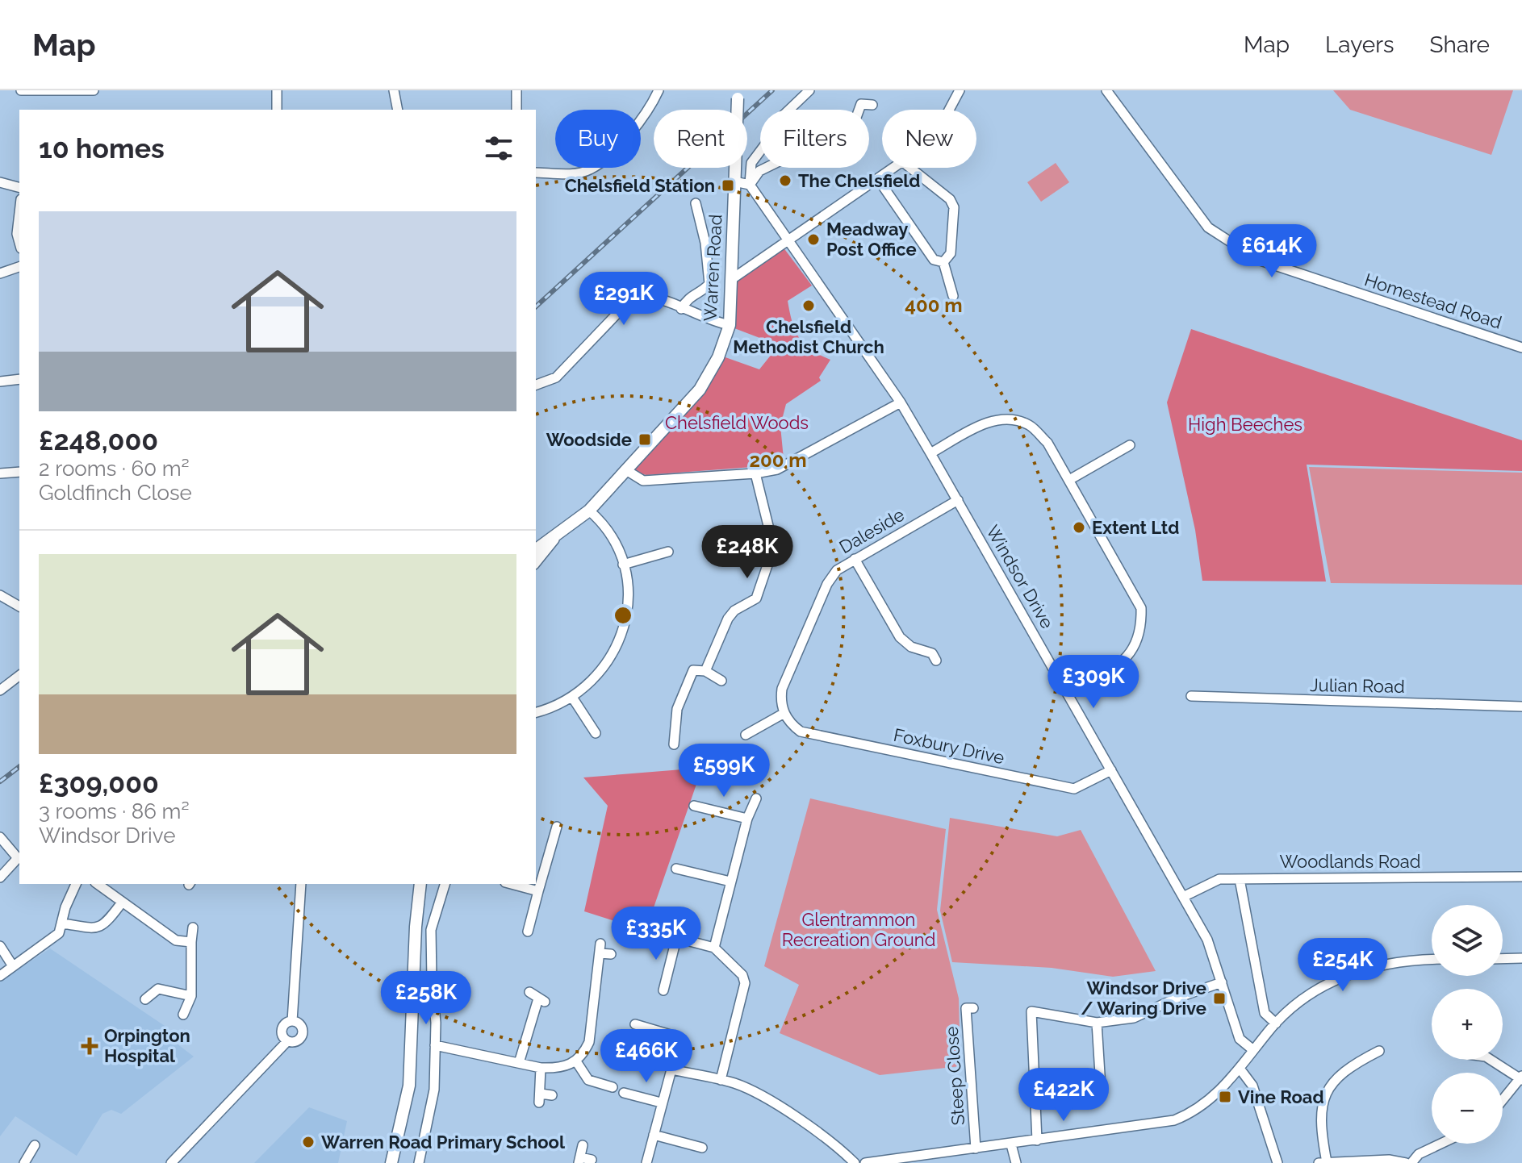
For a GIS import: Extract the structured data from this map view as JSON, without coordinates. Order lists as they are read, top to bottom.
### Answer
{
  "streets": {
    "street": [
      "Warren Road",
      "Homestead Road",
      "Daleside",
      "Windsor Drive",
      "Julian Road",
      "Foxbury Drive",
      "Woodlands Road",
      "Steep Close"
    ]
  },
  "crossings": [
    ["Daleside", "Windsor Drive"],
    ["Daleside", "Foxbury Drive"],
    ["Windsor Drive", "Foxbury Drive"],
    ["Windsor Drive", "Woodlands Road"]
  ],
  "parks": ["Chelsfield Woods", "High Beeches", "Glentrammon Recreation Ground"],
  "places": {
    "other": [
      "The Chelsfield",
      "Meadway Post Office",
      "Chelsfield Methodist Church",
      "Extent Ltd",
      "Warren Road Primary School"
    ],
    "transit": [
      "Chelsfield Station",
      "Woodside",
      "Windsor Drive / Waring Drive",
      "Vine Road"
    ],
    "health": ["Orpington Hospital"]
  },
  "page": {
    "header": "Map",
    "nav": ["Map", "Layers", "Share"],
    "chip": [
      "Buy",
      "Rent",
      "Filters",
      "New"
    ],
    "heading": "10 homes",
    "list": [
      {
        "name": "£248,000",
        "note": "2 rooms · 60 m² · Goldfinch Close"
      },
      {
        "name": "£309,000",
        "note": "3 rooms · 86 m² · Windsor Drive"
      }
    ],
    "price": [
      "£614K",
      "£291K",
      "£248K",
      "£309K",
      "£599K",
      "£335K",
      "£254K",
      "£258K",
      "£466K",
      "£422K"
    ],
    "map_buttons": ["+", "−"]
  },
  "rings": ["400 m", "200 m"]
}
